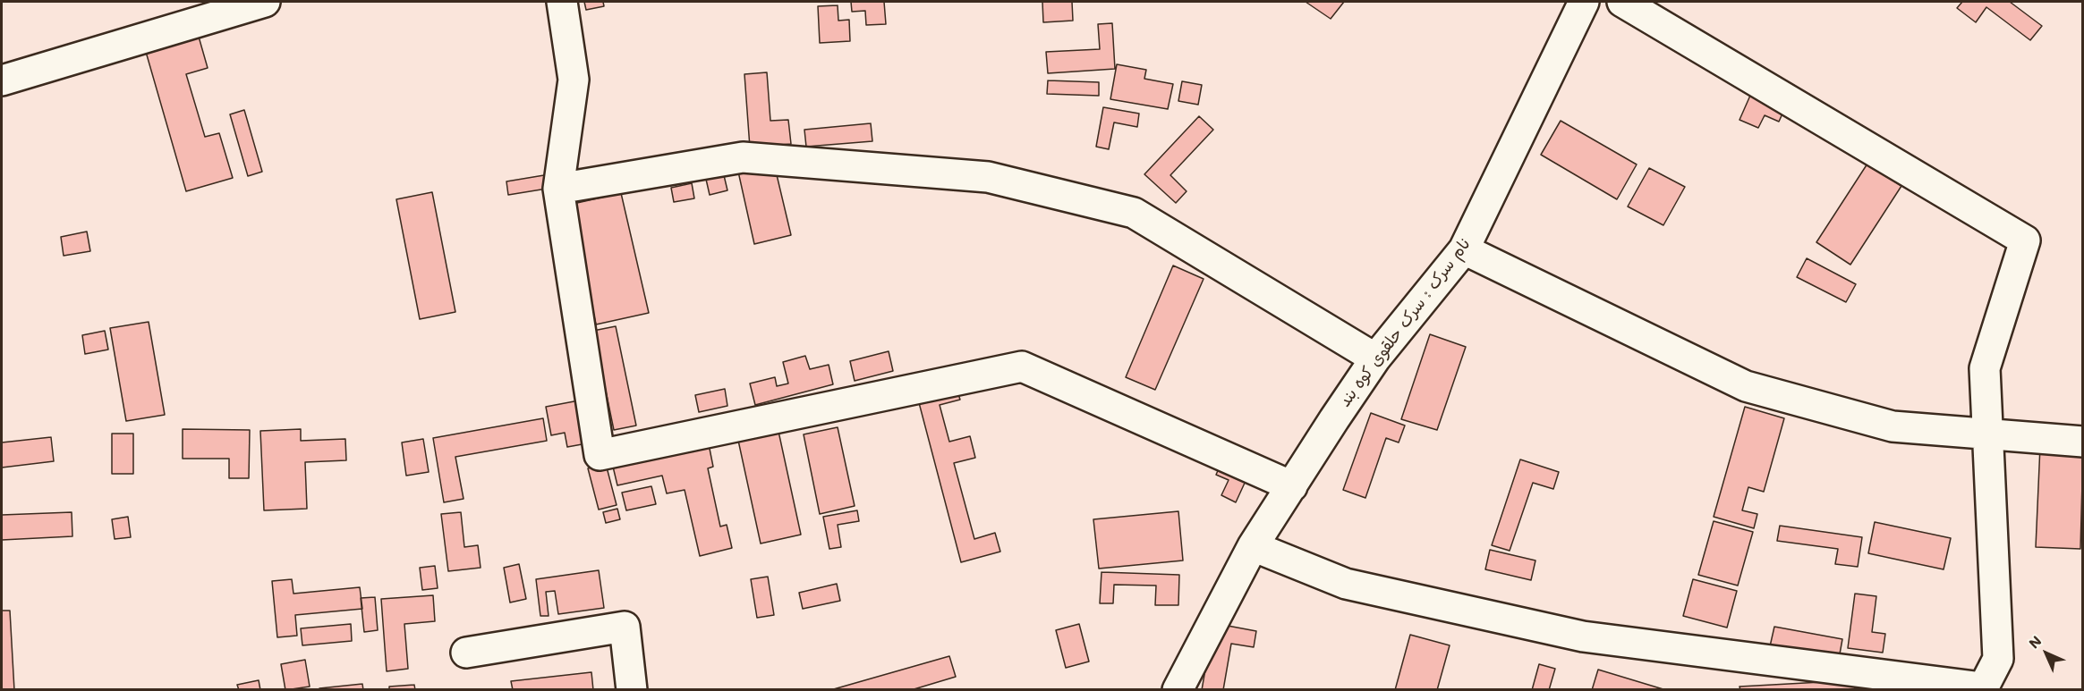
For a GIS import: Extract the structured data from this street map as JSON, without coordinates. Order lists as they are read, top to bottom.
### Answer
{
  "streets": {
    "street": ["نام سرک : سرک حلقوی کوه بند"]
  },
  "north": "top left"
}
